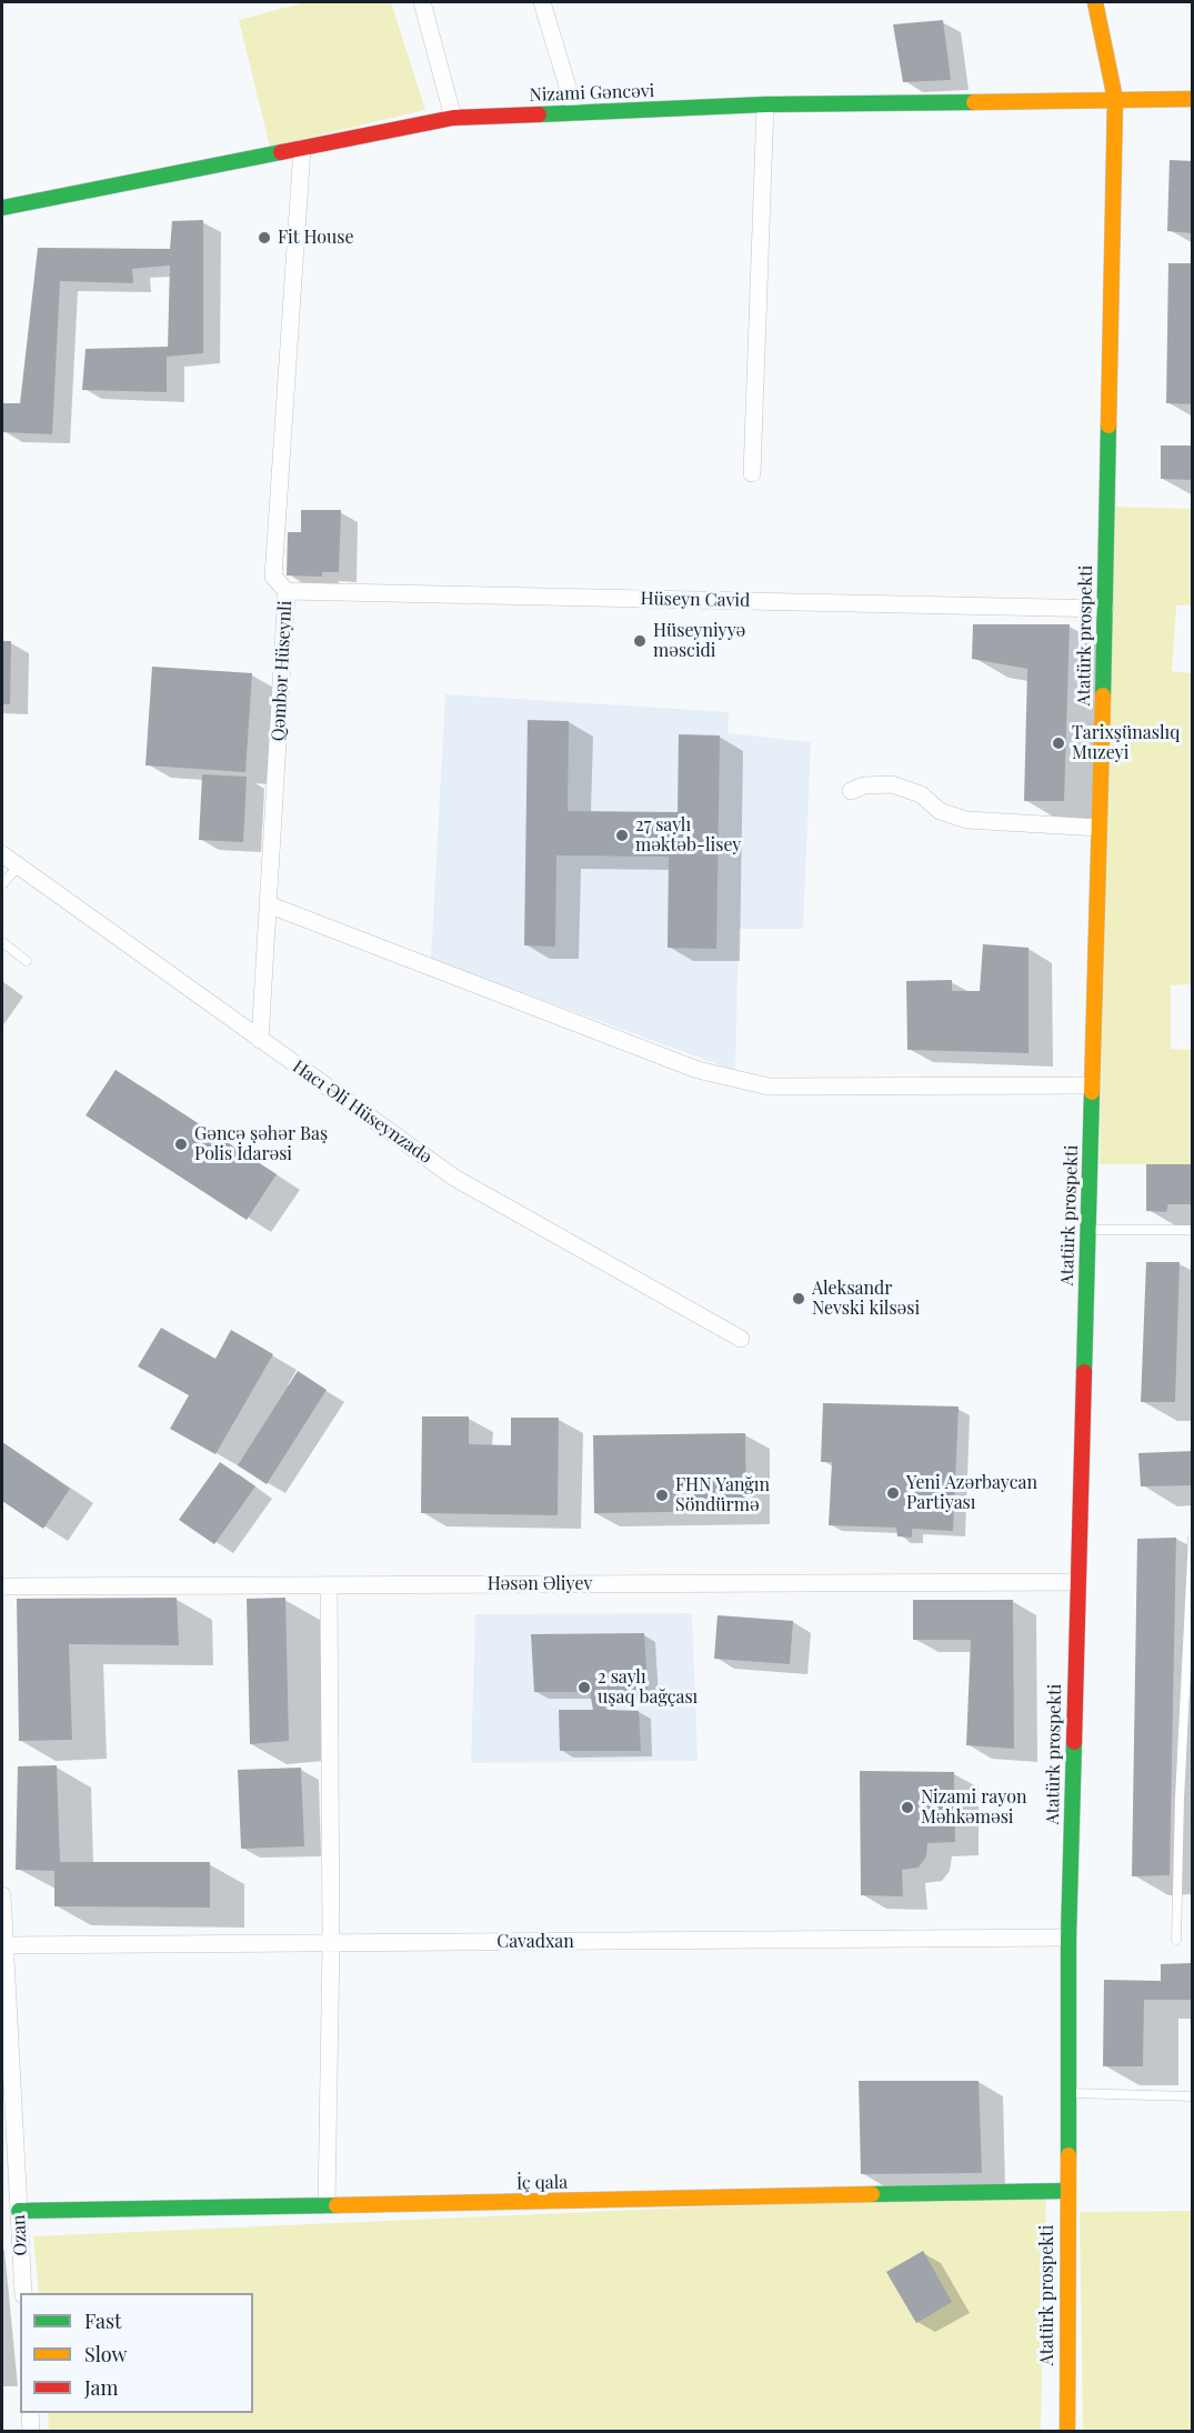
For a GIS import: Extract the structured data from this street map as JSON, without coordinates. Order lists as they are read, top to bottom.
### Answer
{
  "streets": {
    "main road": ["Nizami Gəncəvi", "Atatürk prospekti", "İç qala"],
    "street": [
      "Hüseyn Cavid",
      "Qəmbər Hüseynli",
      "Hacı Əli Hüseynzadə",
      "Həsən Əliyev",
      "Cavadxan",
      "Ozan"
    ]
  },
  "crossings": [
    ["Nizami Gəncəvi", "Atatürk prospekti"],
    ["Nizami Gəncəvi", "Qəmbər Hüseynli"],
    ["Hüseyn Cavid", "Atatürk prospekti"],
    ["Hüseyn Cavid", "Qəmbər Hüseynli"],
    ["Atatürk prospekti", "Həsən Əliyev"],
    ["Atatürk prospekti", "Cavadxan"],
    ["Atatürk prospekti", "İç qala"],
    ["Qəmbər Hüseynli", "Hacı Əli Hüseynzadə"],
    ["Cavadxan", "Ozan"],
    ["İç qala", "Ozan"]
  ],
  "places": [
    "Fit House",
    "Hüseyniyyə məscidi",
    "Tarixşünaslıq Muzeyi",
    "27 saylı məktəb-lisey",
    "Gəncə şəhər Baş Polis İdarəsi",
    "Aleksandr Nevski kilsəsi",
    "Yeni Azərbaycan Partiyası",
    "FHN Yanğın Söndürmə",
    "2 saylı uşaq bağçası",
    "Nizami rayon Məhkəməsi"
  ],
  "legend": ["Fast", "Slow", "Jam"]
}
